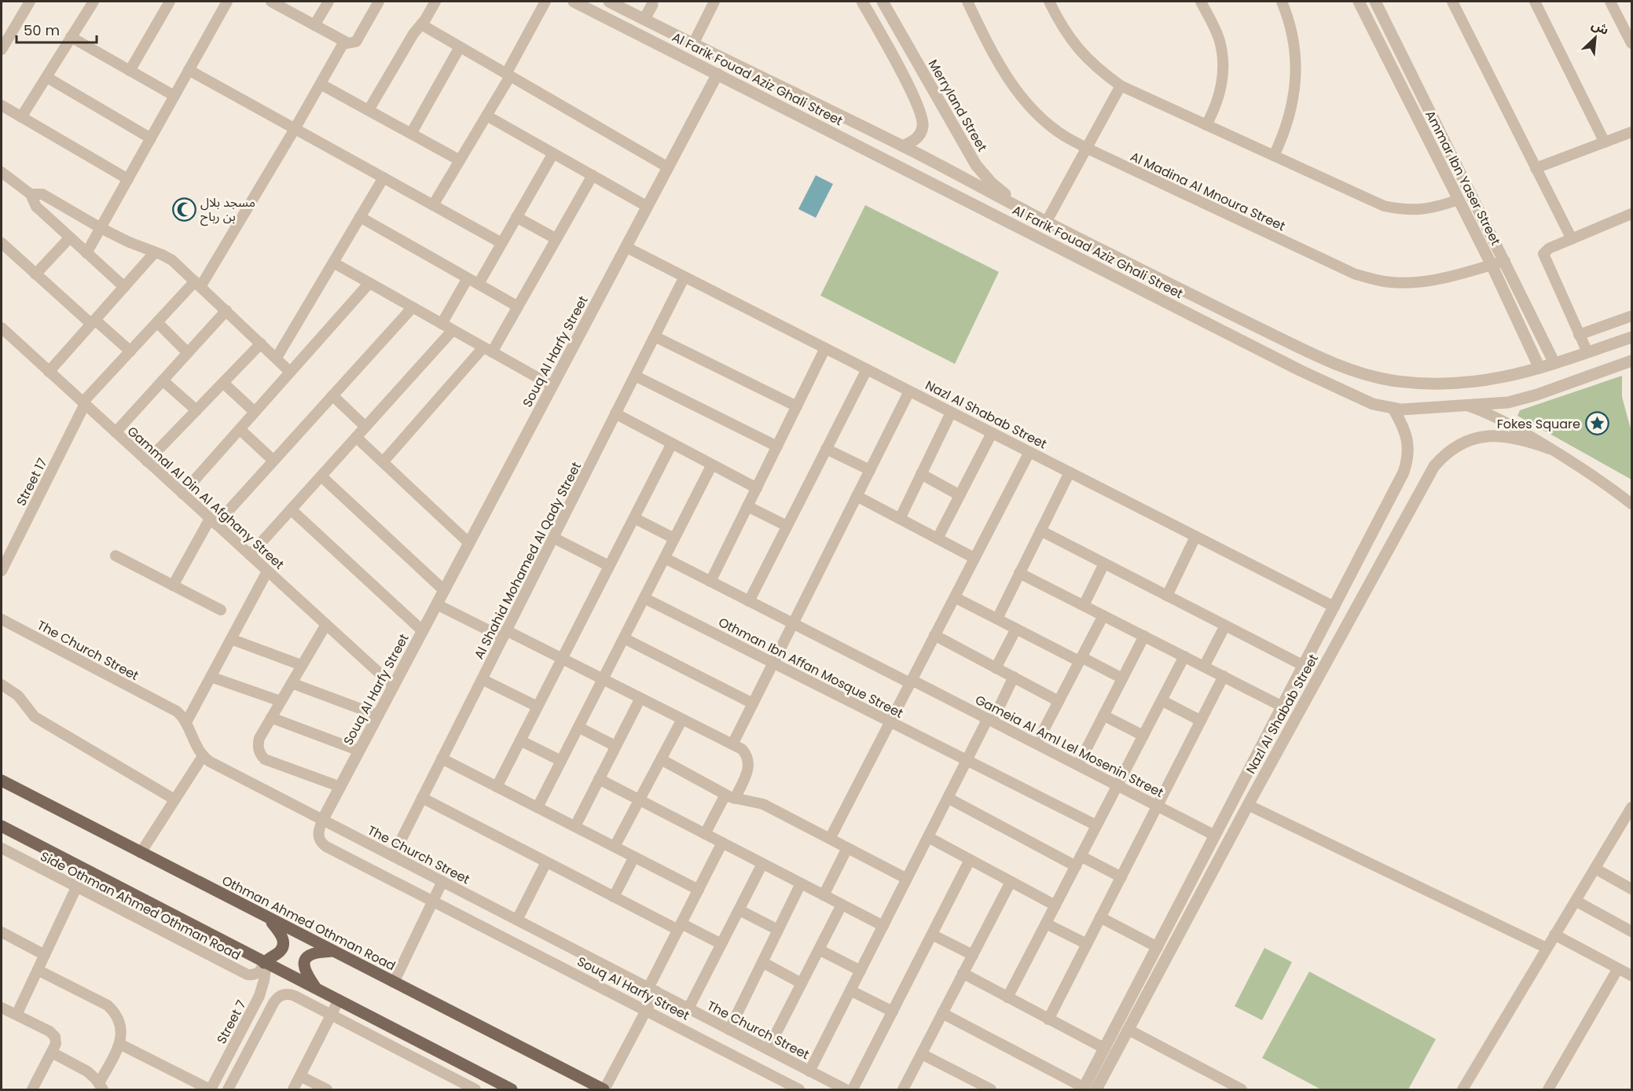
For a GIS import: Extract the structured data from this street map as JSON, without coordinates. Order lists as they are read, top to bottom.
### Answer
{
  "streets": {
    "main road": ["Othman Ahmed Othman Road"],
    "street": [
      "Al Farik Fouad Aziz Ghali Street",
      "Merryland Street",
      "Ammar Ibn Yaser Street",
      "Al Madina Al Mnoura Street",
      "Souq Al Harfy Street",
      "Nazl Al Shabab Street",
      "Street 17",
      "Gammal Al Din Al Afghany Street",
      "Al Shahid Mohamed Al Qady Street",
      "The Church Street",
      "Othman Ibn Affan Mosque Street",
      "Gameia Al Aml Lel Mosenin Street",
      "Side Othman Ahmed Othman Road",
      "Street 7"
    ]
  },
  "crossings": [
    ["Al Farik Fouad Aziz Ghali Street", "Merryland Street"],
    ["Al Farik Fouad Aziz Ghali Street", "Ammar Ibn Yaser Street"],
    ["Al Farik Fouad Aziz Ghali Street", "Souq Al Harfy Street"],
    ["Al Farik Fouad Aziz Ghali Street", "Nazl Al Shabab Street"],
    ["Ammar Ibn Yaser Street", "Al Madina Al Mnoura Street"],
    ["Souq Al Harfy Street", "Nazl Al Shabab Street"],
    ["Souq Al Harfy Street", "Gammal Al Din Al Afghany Street"],
    ["Souq Al Harfy Street", "The Church Street"],
    ["Nazl Al Shabab Street", "Al Shahid Mohamed Al Qady Street"],
    ["Nazl Al Shabab Street", "Gameia Al Aml Lel Mosenin Street"],
    ["Street 17", "Gammal Al Din Al Afghany Street"],
    ["Al Shahid Mohamed Al Qady Street", "The Church Street"],
    ["Side Othman Ahmed Othman Road", "Street 7"]
  ],
  "places": {
    "mosque": ["مسجد بلال بن رباح"],
    "place": ["Fokes Square"]
  },
  "scale_bar": "50 m",
  "north": "top right"
}
